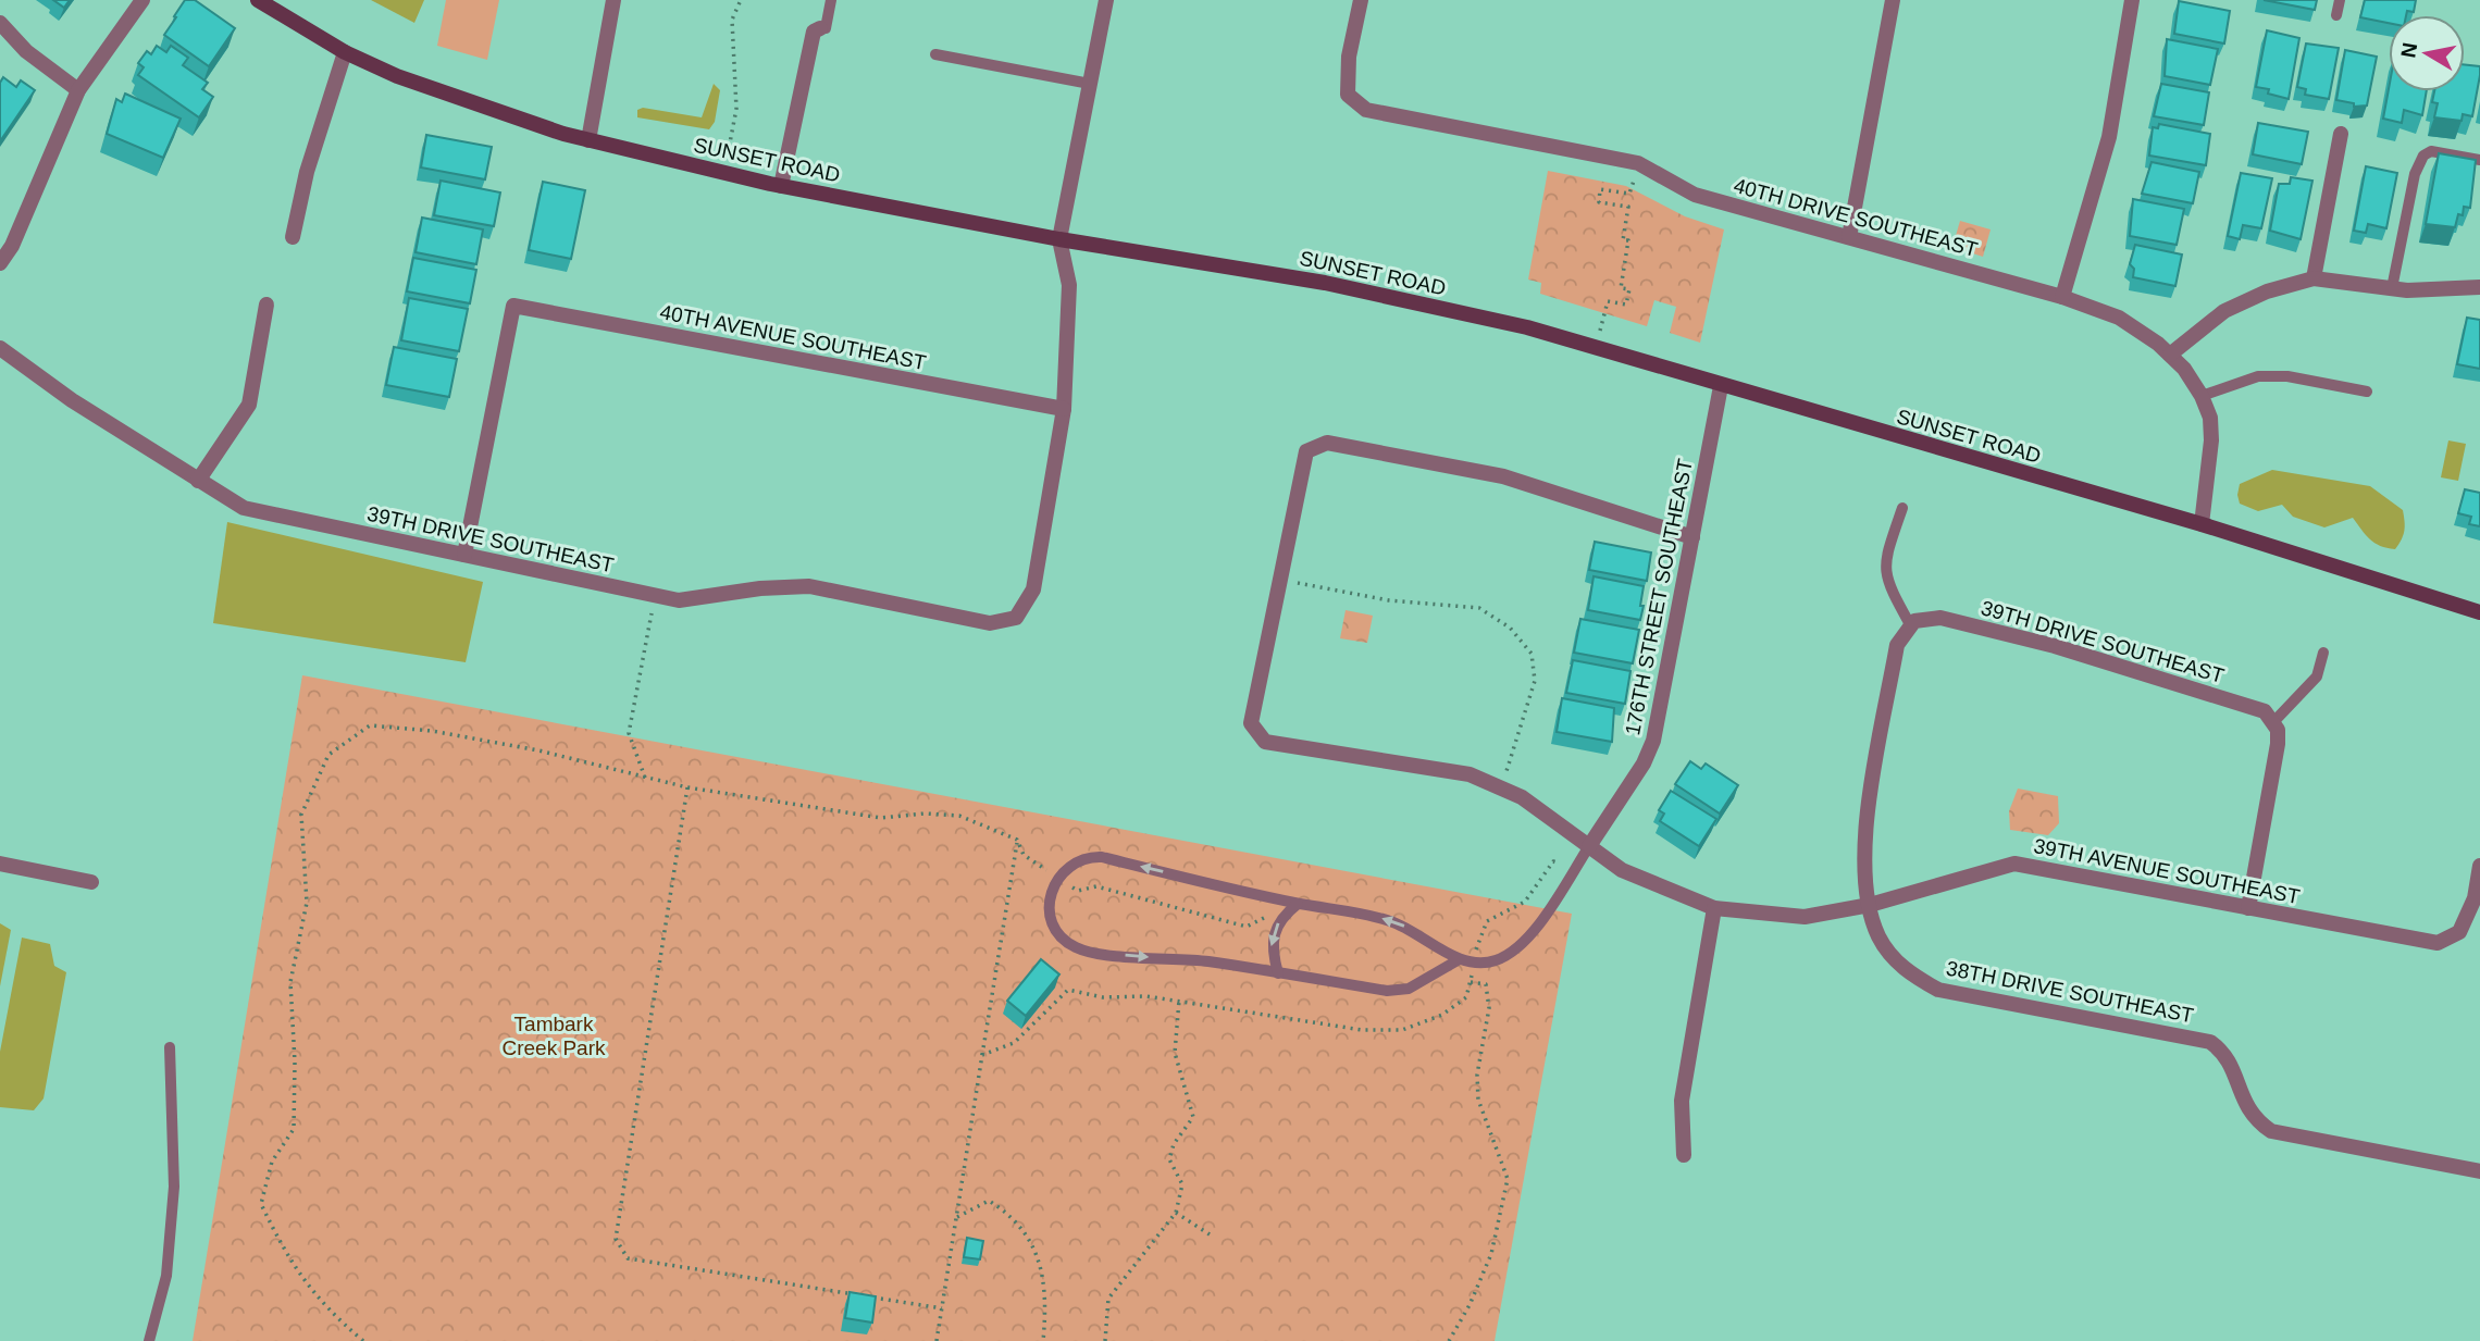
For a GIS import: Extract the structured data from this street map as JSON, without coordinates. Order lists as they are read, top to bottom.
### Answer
{
  "streets": {
    "street": [
      "SUNSET ROAD",
      "40TH DRIVE SOUTHEAST",
      "40TH AVENUE SOUTHEAST",
      "39TH DRIVE SOUTHEAST",
      "176TH STREET SOUTHEAST",
      "39TH AVENUE SOUTHEAST",
      "38TH DRIVE SOUTHEAST"
    ]
  },
  "crossings": [
    ["SUNSET ROAD", "40TH DRIVE SOUTHEAST"],
    ["SUNSET ROAD", "176TH STREET SOUTHEAST"],
    ["40TH AVENUE SOUTHEAST", "39TH DRIVE SOUTHEAST"],
    ["39TH DRIVE SOUTHEAST", "38TH DRIVE SOUTHEAST"],
    ["176TH STREET SOUTHEAST", "39TH AVENUE SOUTHEAST"],
    ["39TH AVENUE SOUTHEAST", "38TH DRIVE SOUTHEAST"]
  ],
  "parks": ["Tambark Creek Park"],
  "north": "left"
}
